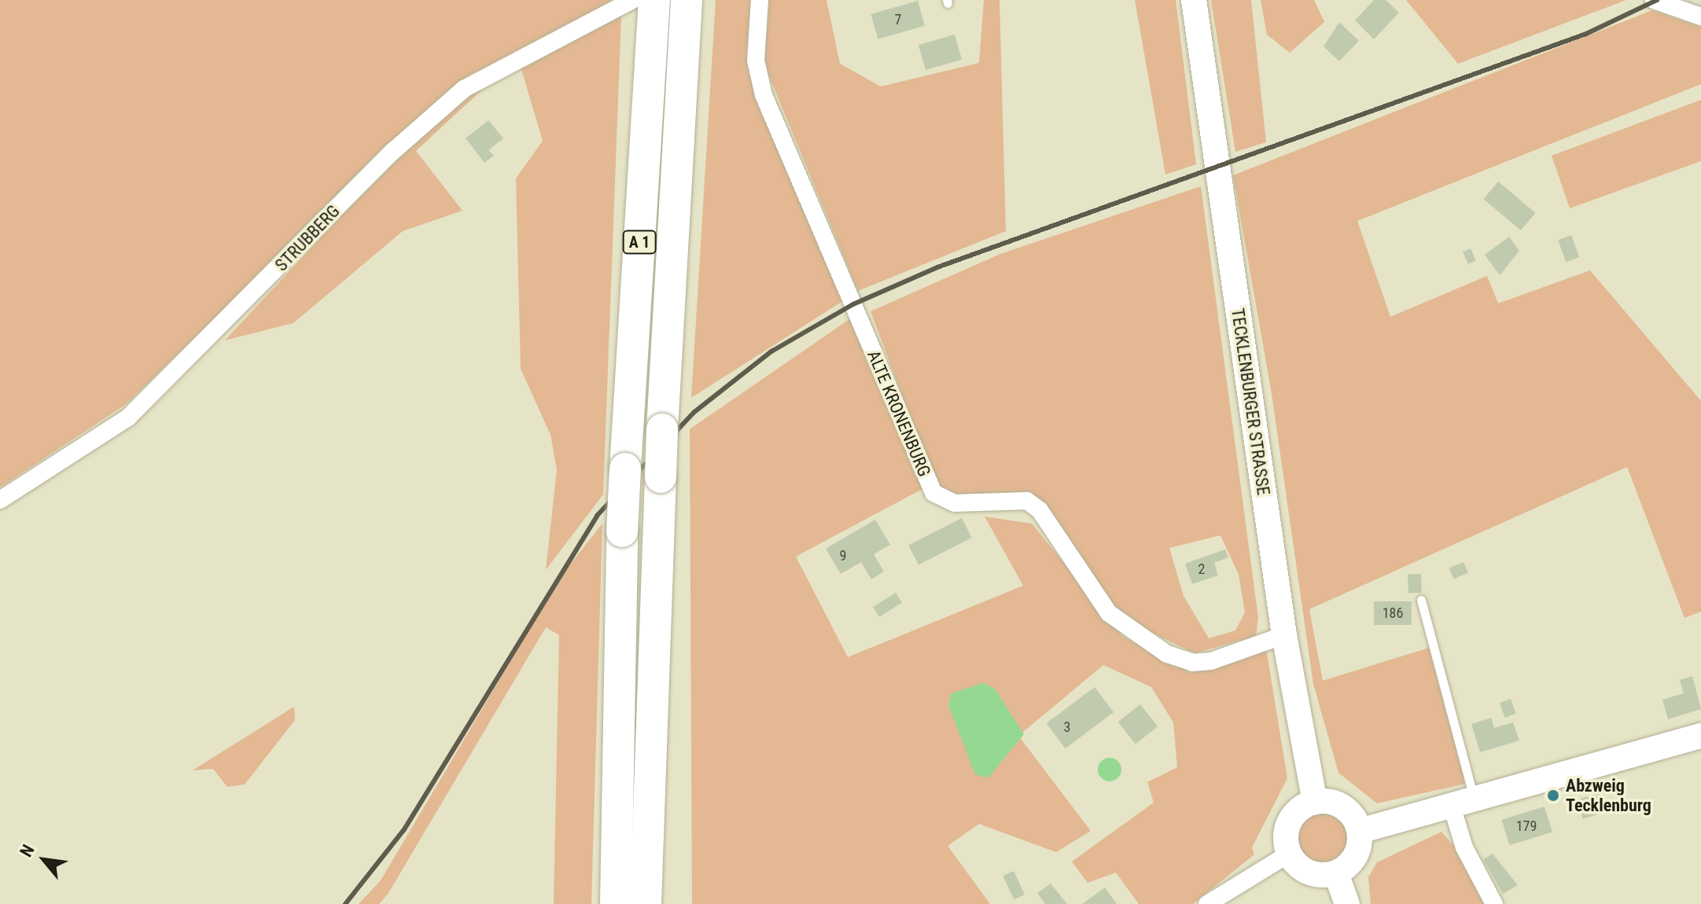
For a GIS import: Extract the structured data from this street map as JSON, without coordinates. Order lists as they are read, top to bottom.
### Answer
{
  "streets": {
    "highway": ["A 1"],
    "main road": ["TECKLENBURGER STRASSE"],
    "street": ["STRUBBERG", "ALTE KRONENBURG"]
  },
  "crossings": [
    ["STRUBBERG", "A 1"],
    ["TECKLENBURGER STRASSE", "ALTE KRONENBURG"]
  ],
  "places": ["Abzweig Tecklenburg"],
  "house_numbers": [
    "7",
    "9",
    "2",
    "186",
    "3",
    "179"
  ],
  "north": "top left"
}
